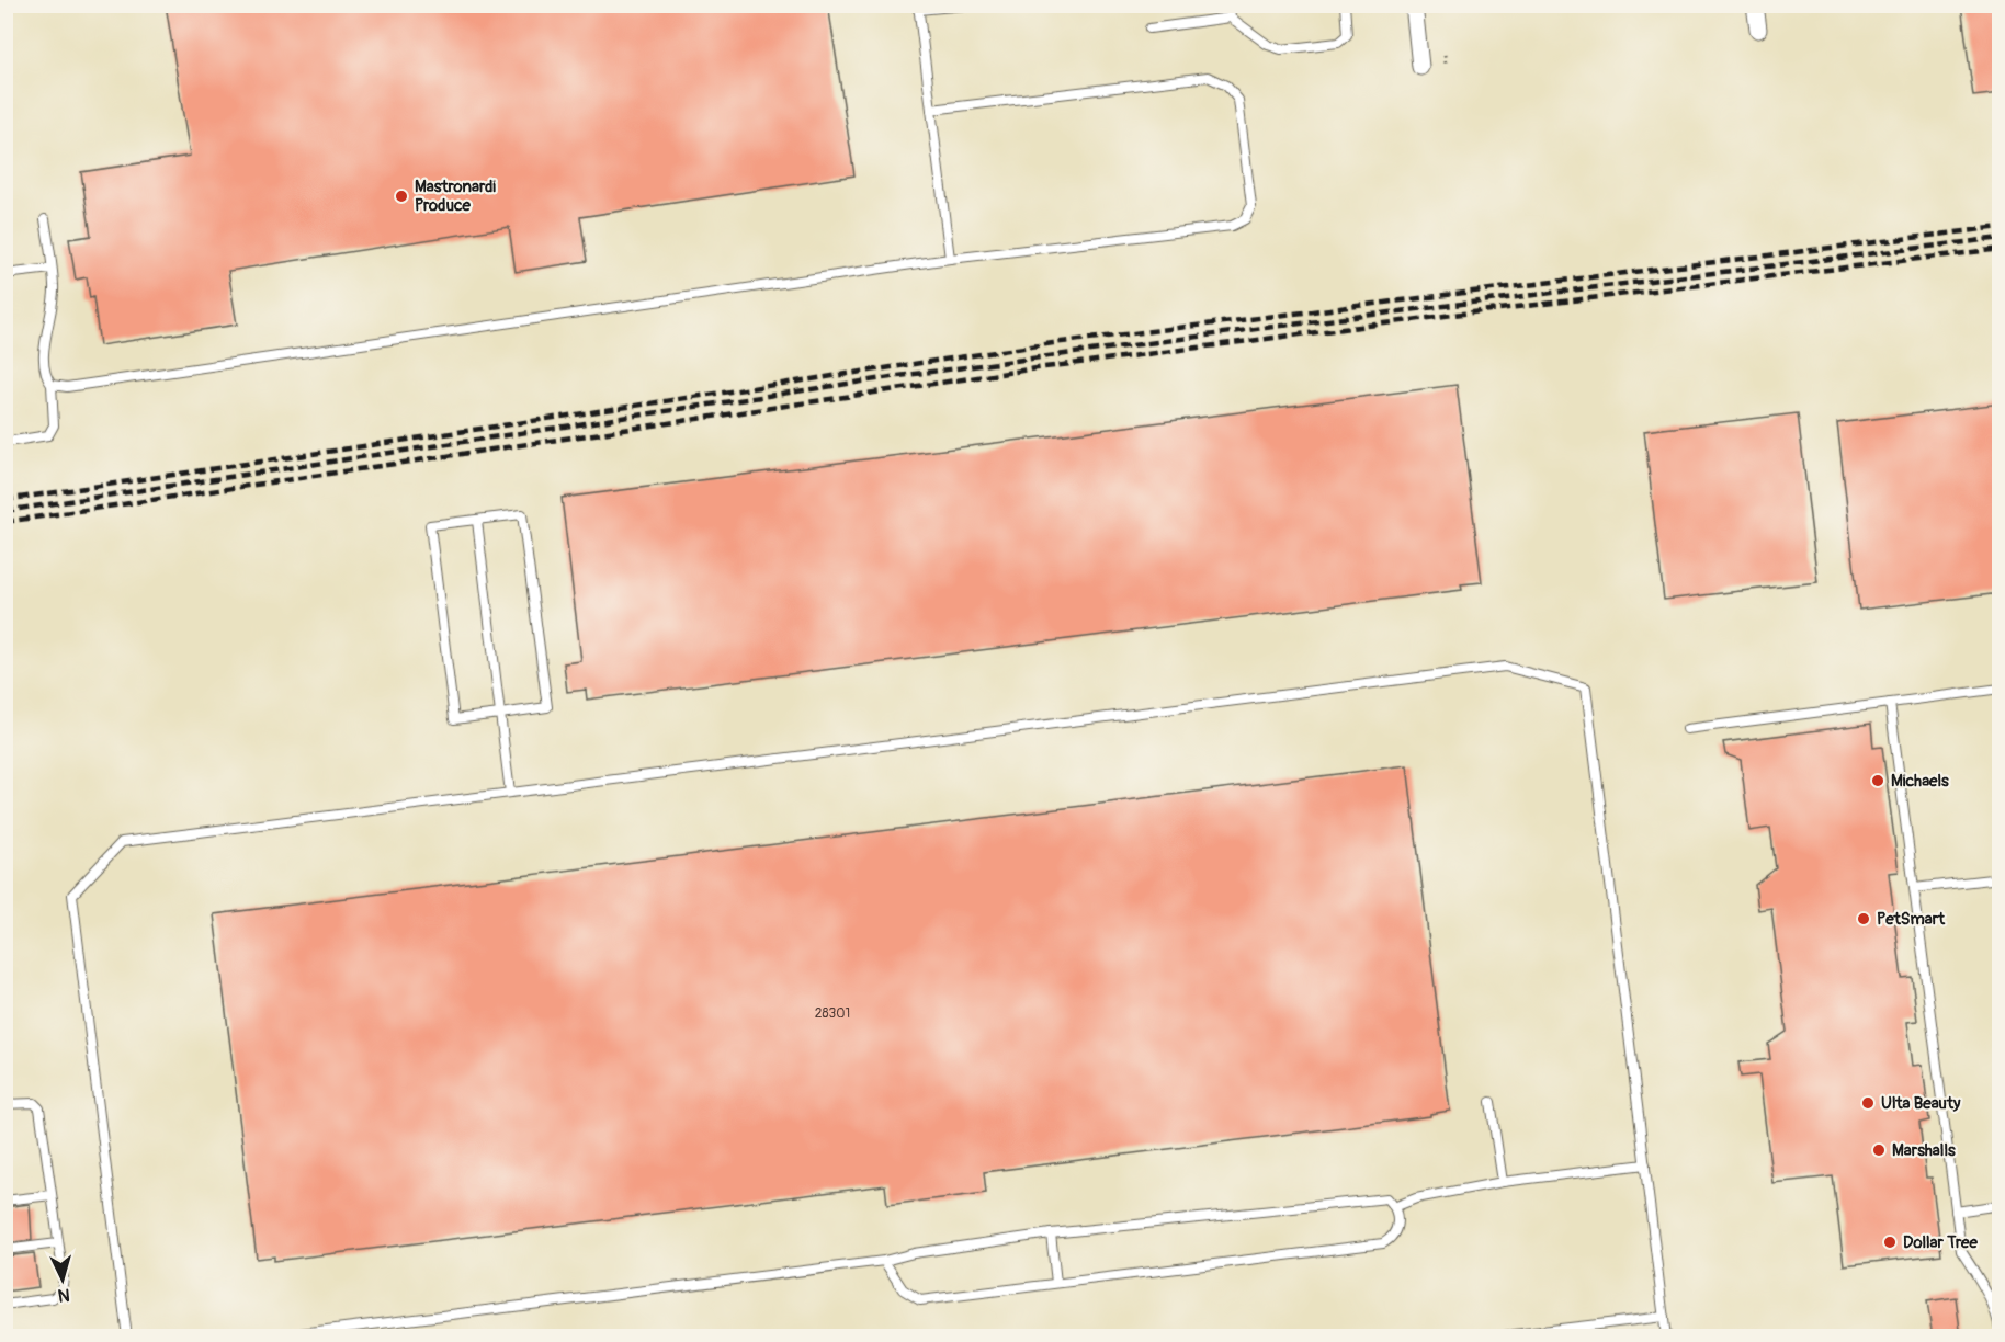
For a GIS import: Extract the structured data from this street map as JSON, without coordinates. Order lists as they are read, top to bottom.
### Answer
{
  "places": [
    "Mastronardi Produce",
    "Michaels",
    "PetSmart",
    "Ulta Beauty",
    "Marshalls",
    "Dollar Tree"
  ],
  "house_numbers": ["28301"],
  "north": "bottom"
}
